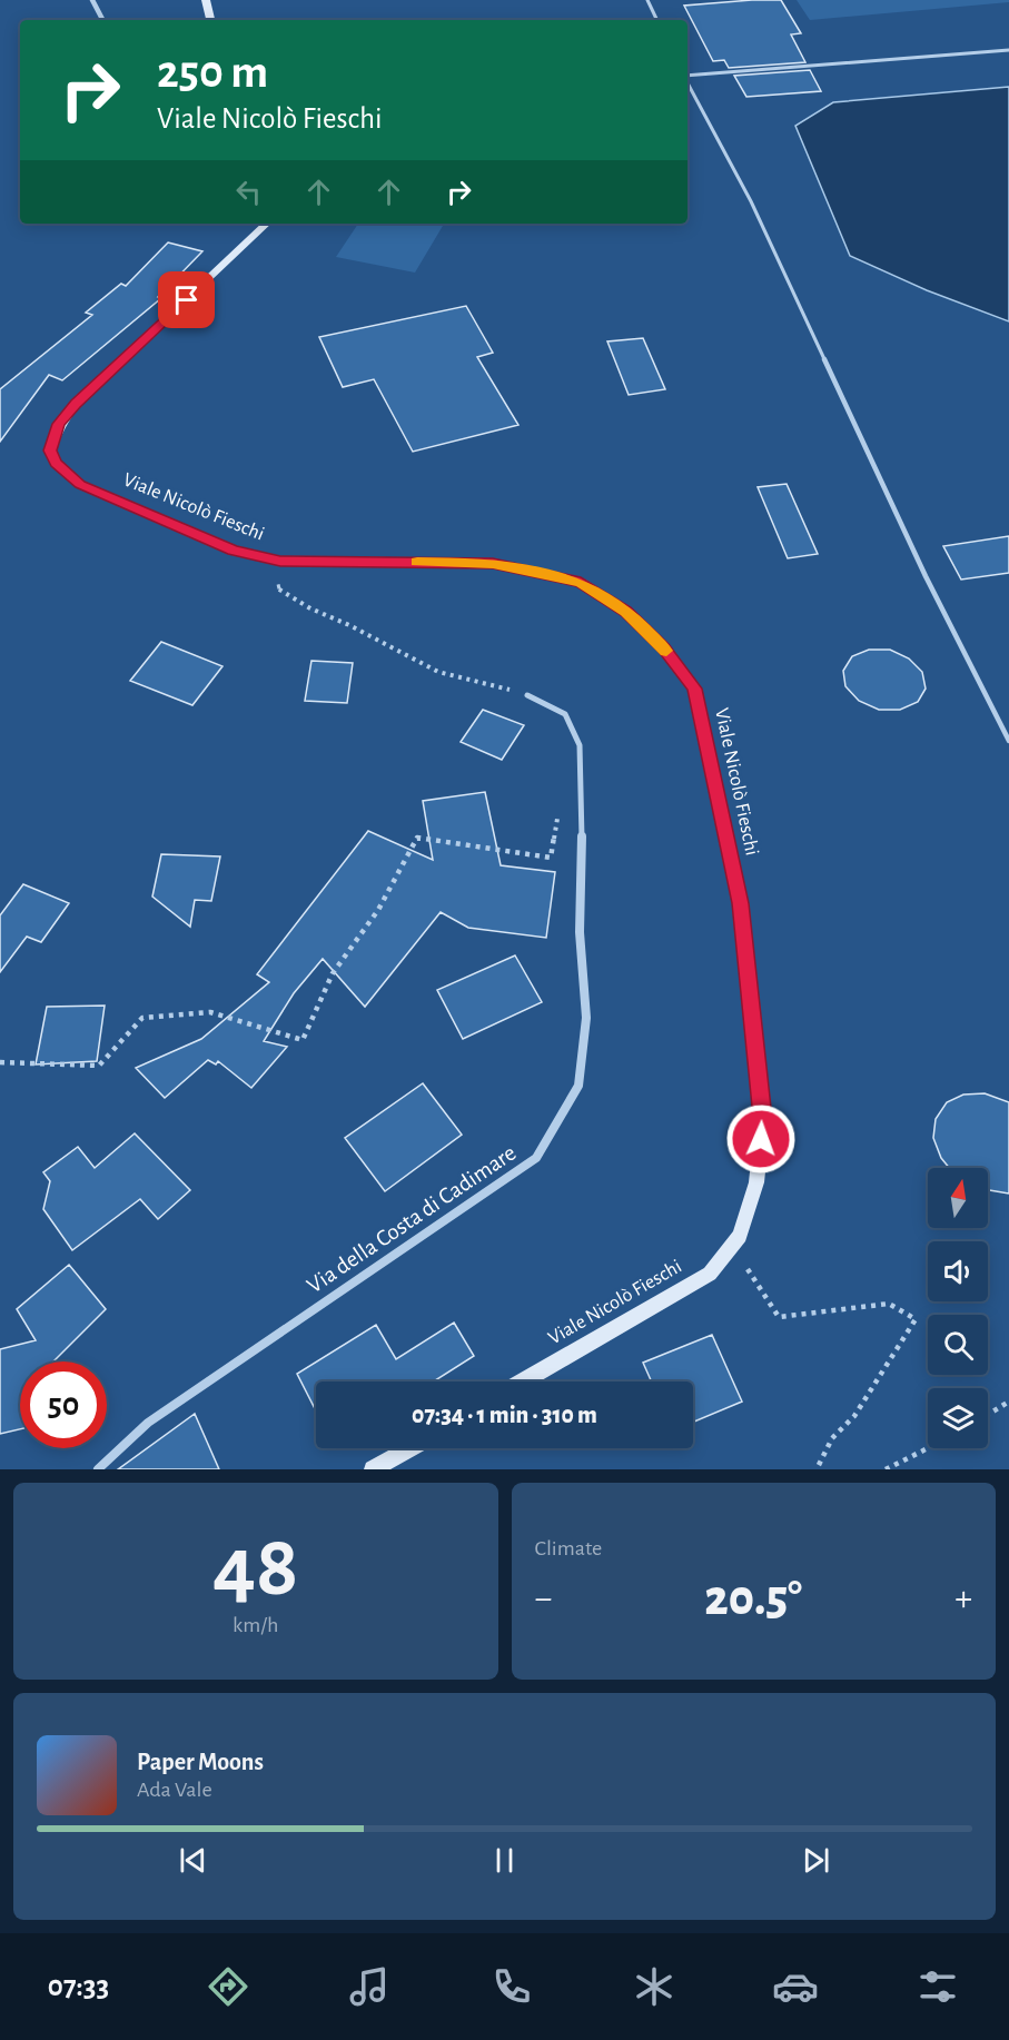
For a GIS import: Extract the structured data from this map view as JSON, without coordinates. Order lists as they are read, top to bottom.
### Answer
{
  "streets": {
    "main road": ["Viale Nicolò Fieschi"],
    "street": ["Via della Costa di Cadimare"]
  },
  "north": "top",
  "page": {
    "turn": ["250 m", "Viale Nicolò Fieschi"],
    "limit": "50",
    "trip": "07:34 · 1 min · 310 m",
    "tile": [
      ["48", "km/h"],
      "Climate"
    ],
    "heat": ["−", "20.5°", "+"],
    "song": ["Paper Moons", "Ada Vale"],
    "tabs": "07:33"
  }
}
